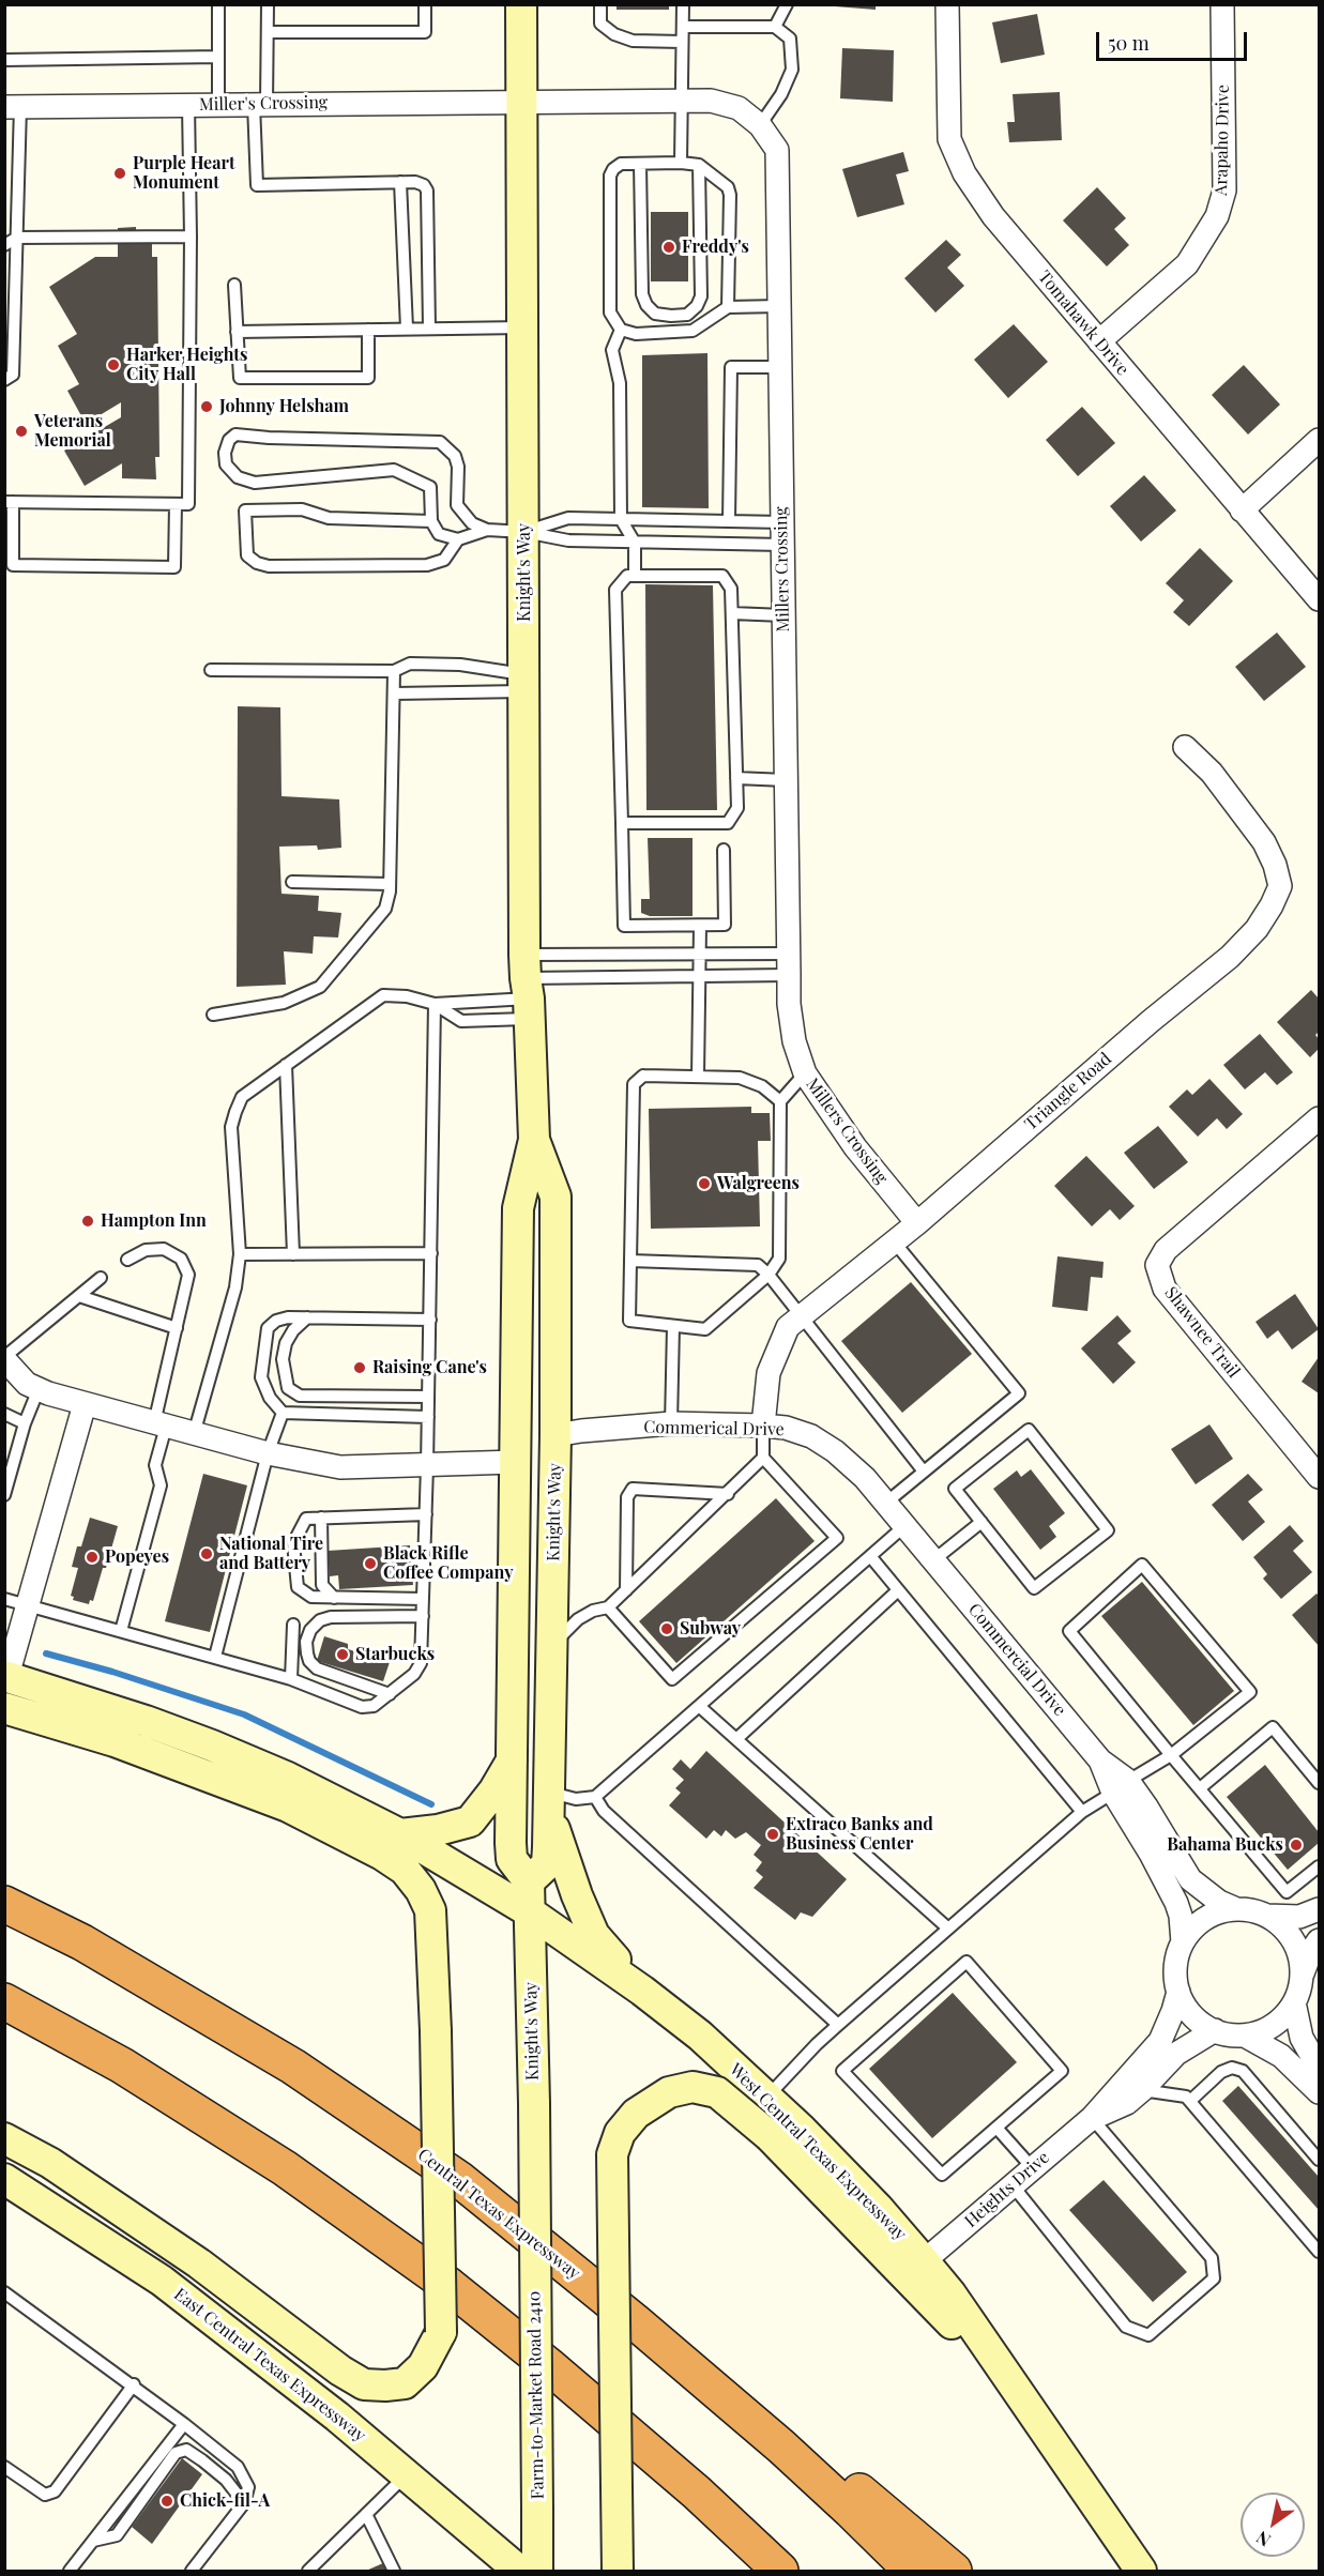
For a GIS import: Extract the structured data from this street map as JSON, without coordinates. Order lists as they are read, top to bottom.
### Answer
{
  "streets": {
    "highway": ["Central Texas Expressway"],
    "main road": [
      "Knight's Way",
      "West Central Texas Expressway",
      "East Central Texas Expressway",
      "Farm-to-Market Road 2410"
    ],
    "street": [
      "Miller's Crossing",
      "Arapaho Drive",
      "Tomahawk Drive",
      "Millers Crossing",
      "Triangle Road",
      "Shawnee Trail",
      "Commerical Drive",
      "Commercial Drive",
      "Heights Drive"
    ]
  },
  "crossings": [
    ["Miller's Crossing", "Millers Crossing"],
    ["Miller's Crossing", "Knight's Way"],
    ["Arapaho Drive", "Tomahawk Drive"],
    ["Millers Crossing", "Knight's Way"],
    ["Millers Crossing", "Triangle Road"],
    ["Knight's Way", "Commerical Drive"],
    ["Knight's Way", "West Central Texas Expressway"],
    ["Knight's Way", "Farm-to-Market Road 2410"],
    ["Triangle Road", "Commerical Drive"],
    ["Commerical Drive", "Commercial Drive"],
    ["West Central Texas Expressway", "Heights Drive"]
  ],
  "places": [
    "Purple Heart Monument",
    "Freddy's",
    "Harker Heights City Hall",
    "Johnny Helsham",
    "Veterans Memorial",
    "Walgreens",
    "Hampton Inn",
    "Raising Cane's",
    "National Tire and Battery",
    "Popeyes",
    "Black Rifle Coffee Company",
    "Subway",
    "Starbucks",
    "Extraco Banks and Business Center",
    "Bahama Bucks",
    "Chick-fil-A"
  ],
  "scale_bar": "50 m",
  "north": "bottom left"
}
